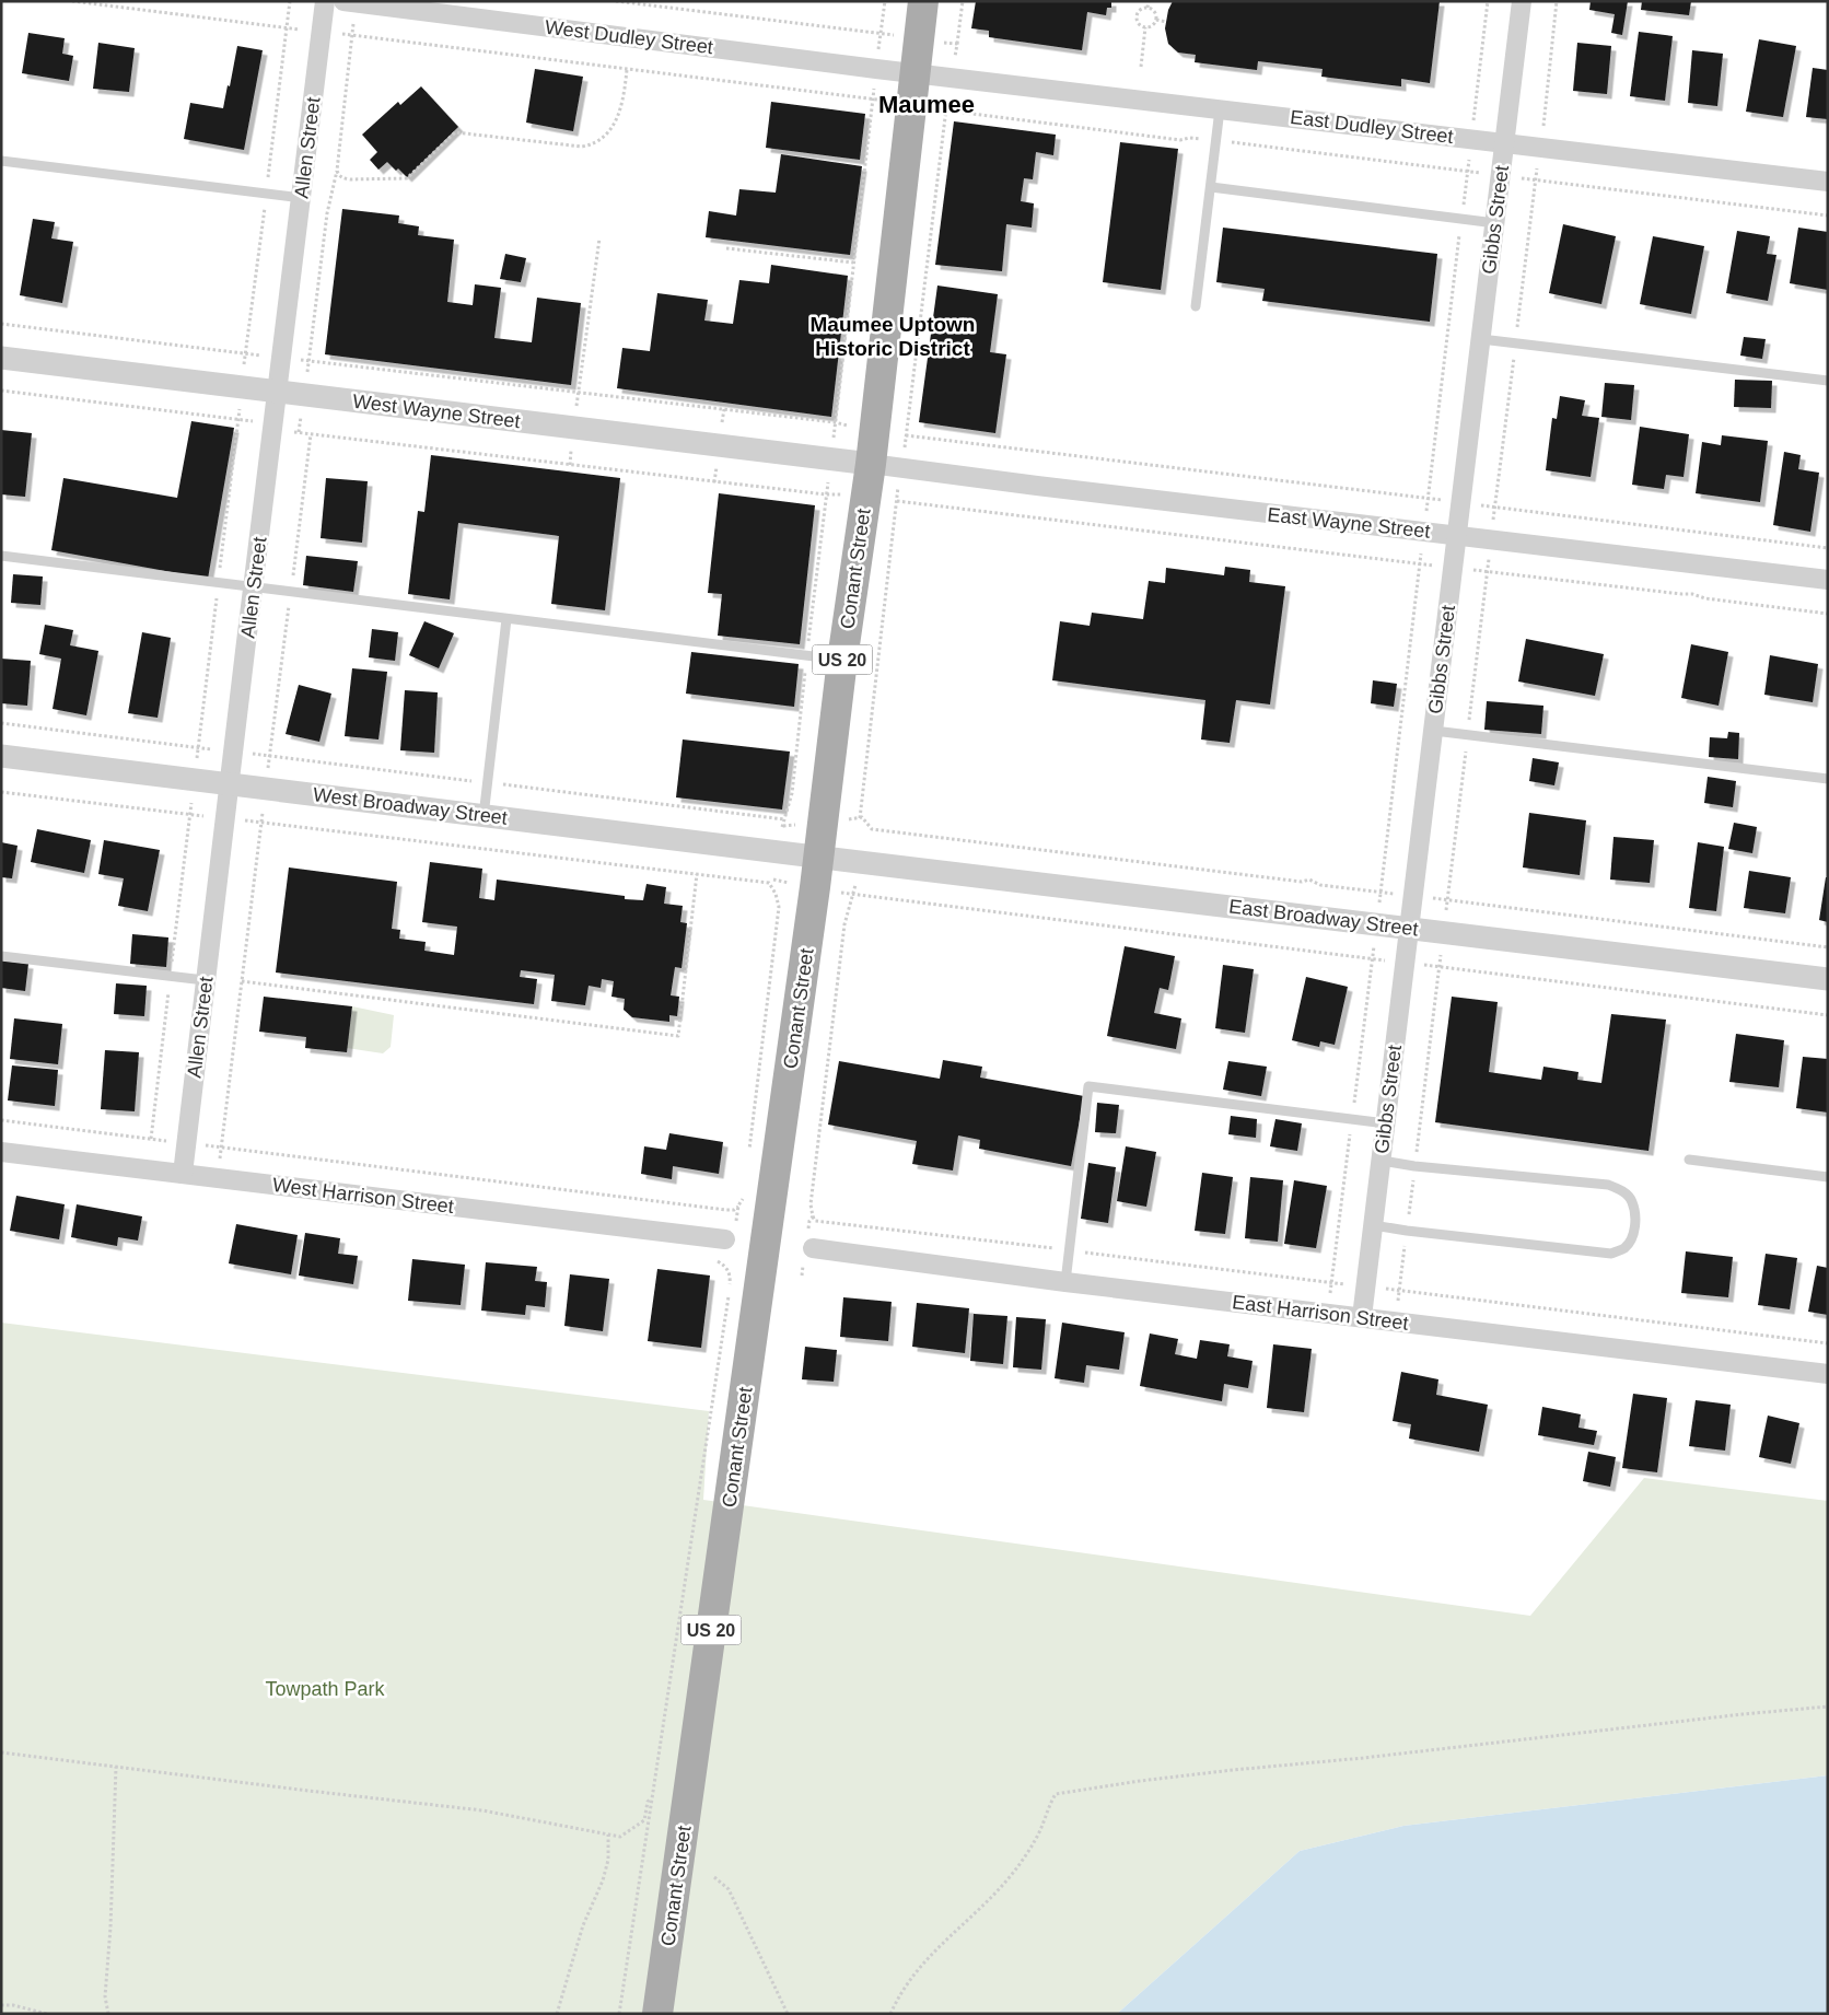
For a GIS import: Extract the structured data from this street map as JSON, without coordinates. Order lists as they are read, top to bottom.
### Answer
{
  "streets": {
    "main road": ["Conant Street", "US 20"],
    "street": [
      "West Dudley Street",
      "East Dudley Street",
      "Allen Street",
      "Gibbs Street",
      "West Wayne Street",
      "East Wayne Street",
      "West Broadway Street",
      "East Broadway Street",
      "West Harrison Street",
      "East Harrison Street"
    ]
  },
  "crossings": [
    ["West Dudley Street", "East Dudley Street"],
    ["West Dudley Street", "Conant Street"],
    ["East Dudley Street", "Gibbs Street"],
    ["East Dudley Street", "Conant Street"],
    ["Allen Street", "West Wayne Street"],
    ["Allen Street", "West Broadway Street"],
    ["Allen Street", "West Harrison Street"],
    ["Gibbs Street", "East Wayne Street"],
    ["Gibbs Street", "East Broadway Street"],
    ["Gibbs Street", "East Harrison Street"],
    ["West Wayne Street", "East Wayne Street"],
    ["West Wayne Street", "Conant Street"],
    ["East Wayne Street", "Conant Street"],
    ["Conant Street", "West Broadway Street"],
    ["Conant Street", "East Broadway Street"],
    ["West Broadway Street", "East Broadway Street"]
  ],
  "districts": ["Maumee", "Maumee Uptown Historic District"],
  "parks": ["Towpath Park"]
}
